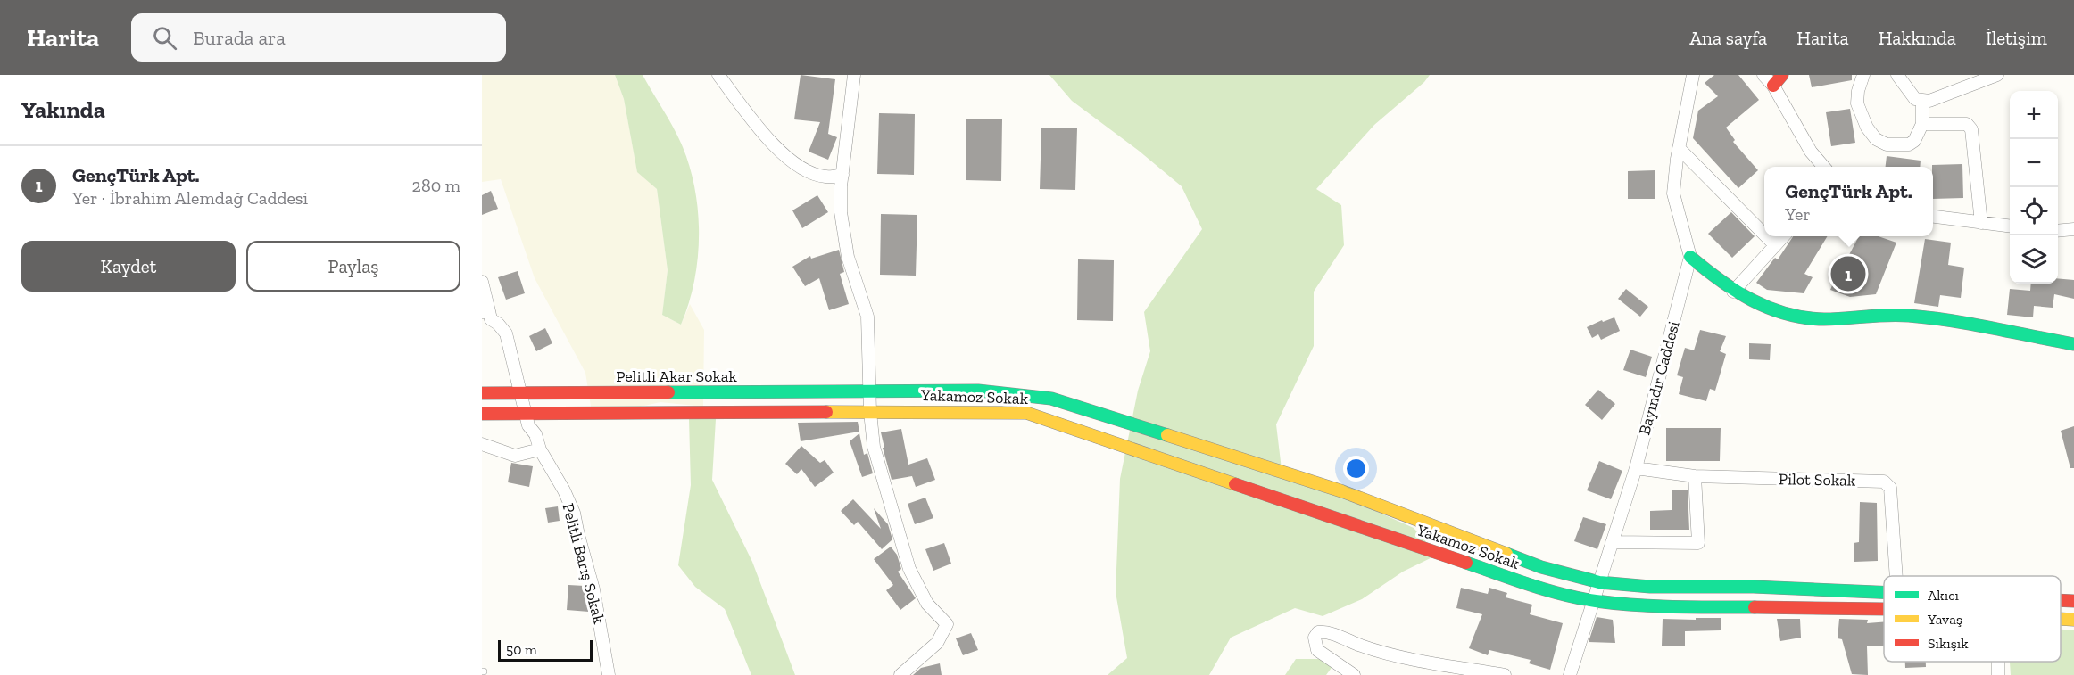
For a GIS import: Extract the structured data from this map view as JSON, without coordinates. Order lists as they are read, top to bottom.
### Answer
{
  "streets": {
    "main road": ["Pelitli Akar Sokak", "Yakamoz Sokak"],
    "street": ["Bayındır Caddesi", "Pilot Sokak", "Pelitli Barış Sokak"]
  },
  "crossings": [
    ["Pelitli Akar Sokak", "Yakamoz Sokak"],
    ["Pelitli Akar Sokak", "Pelitli Barış Sokak"],
    ["Bayındır Caddesi", "Yakamoz Sokak"],
    ["Bayındır Caddesi", "Pilot Sokak"]
  ],
  "legend": ["Akıcı", "Yavaş", "Sıkışık"],
  "scale_bar": "50 m",
  "page": {
    "header": "Harita",
    "search": "Burada ara",
    "nav": [
      "Ana sayfa",
      "Harita",
      "Hakkında",
      "İletişim"
    ],
    "heading": "Yakında",
    "map_buttons": ["+", "−"],
    "list": [
      {
        "mark": "1",
        "name": "GençTürk Apt.",
        "note": "Yer · İbrahim Alemdağ Caddesi",
        "value": "280 m"
      }
    ],
    "popup": ["GençTürk Apt.", "Yer"],
    "buttons": ["Kaydet", "Paylaş"],
    "pins": "1",
    "scale": "50 m"
  }
}
